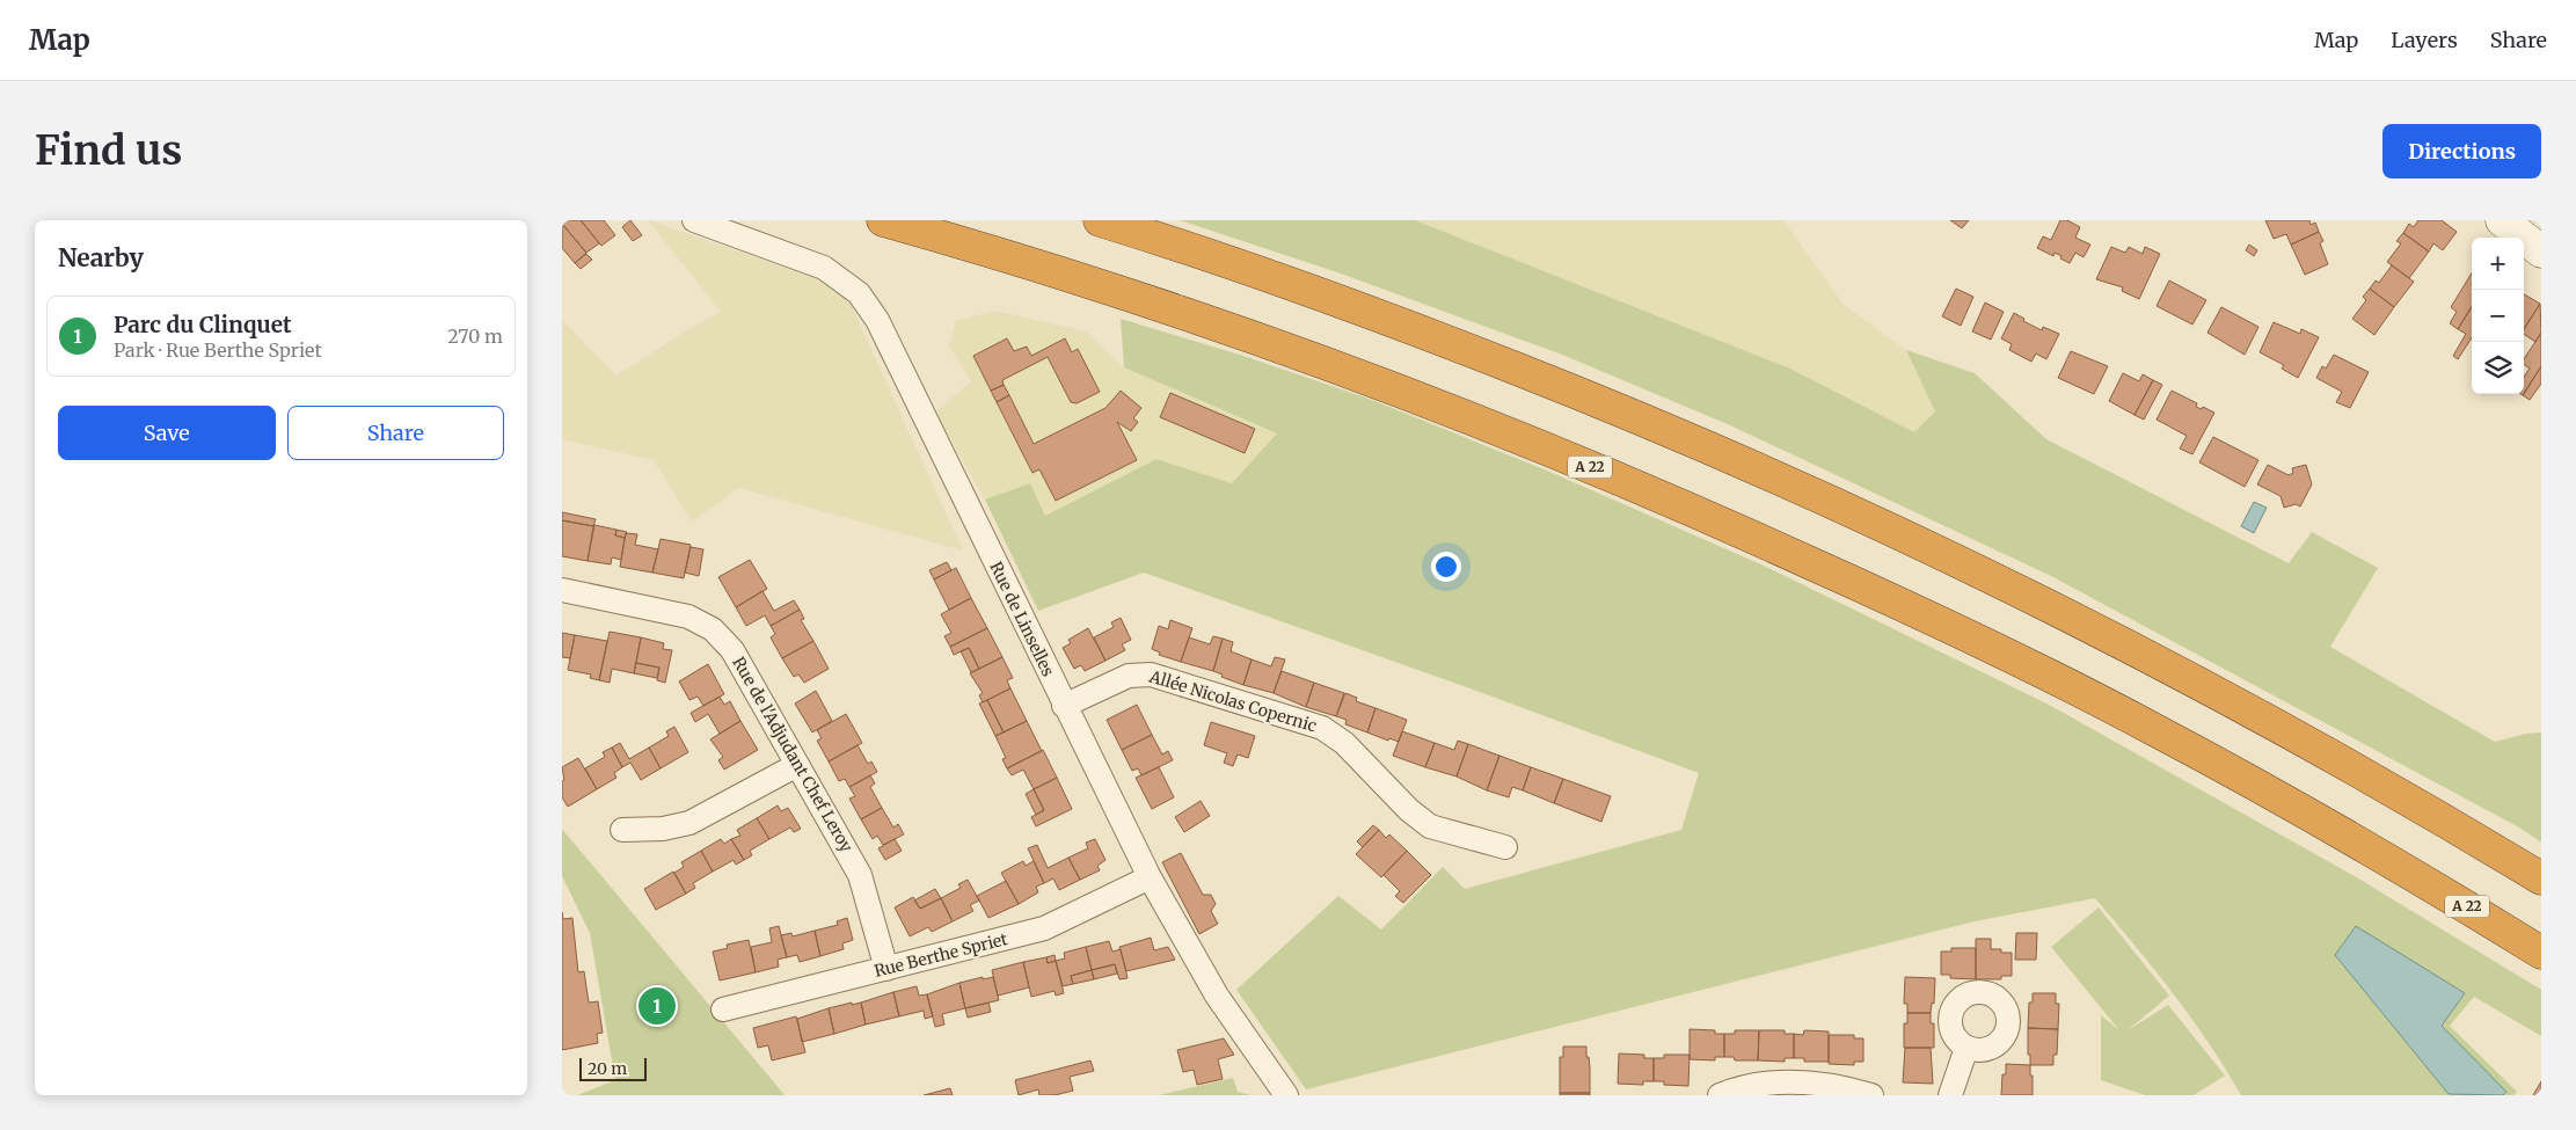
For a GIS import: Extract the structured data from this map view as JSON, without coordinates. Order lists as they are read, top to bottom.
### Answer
{
  "streets": {
    "highway": ["A 22"],
    "street": [
      "Rue de Linselles",
      "Allée Nicolas Copernic",
      "Rue de l'Adjudant Chef Leroy",
      "Rue Berthe Spriet"
    ]
  },
  "crossings": [
    ["Rue de Linselles", "Allée Nicolas Copernic"],
    ["Rue de Linselles", "Rue Berthe Spriet"],
    ["Rue de l'Adjudant Chef Leroy", "Rue Berthe Spriet"]
  ],
  "scale_bar": "20 m",
  "page": {
    "header": "Map",
    "nav": ["Map", "Layers", "Share"],
    "buttons": [
      "Directions",
      ["Save", "Share"]
    ],
    "title": "Find us",
    "heading": "Nearby",
    "map_buttons": ["+", "−"],
    "list": [
      {
        "mark": "1",
        "name": "Parc du Clinquet",
        "note": "Park · Rue Berthe Spriet",
        "value": "270 m"
      }
    ],
    "pins": "1",
    "scale": "20 m"
  }
}
